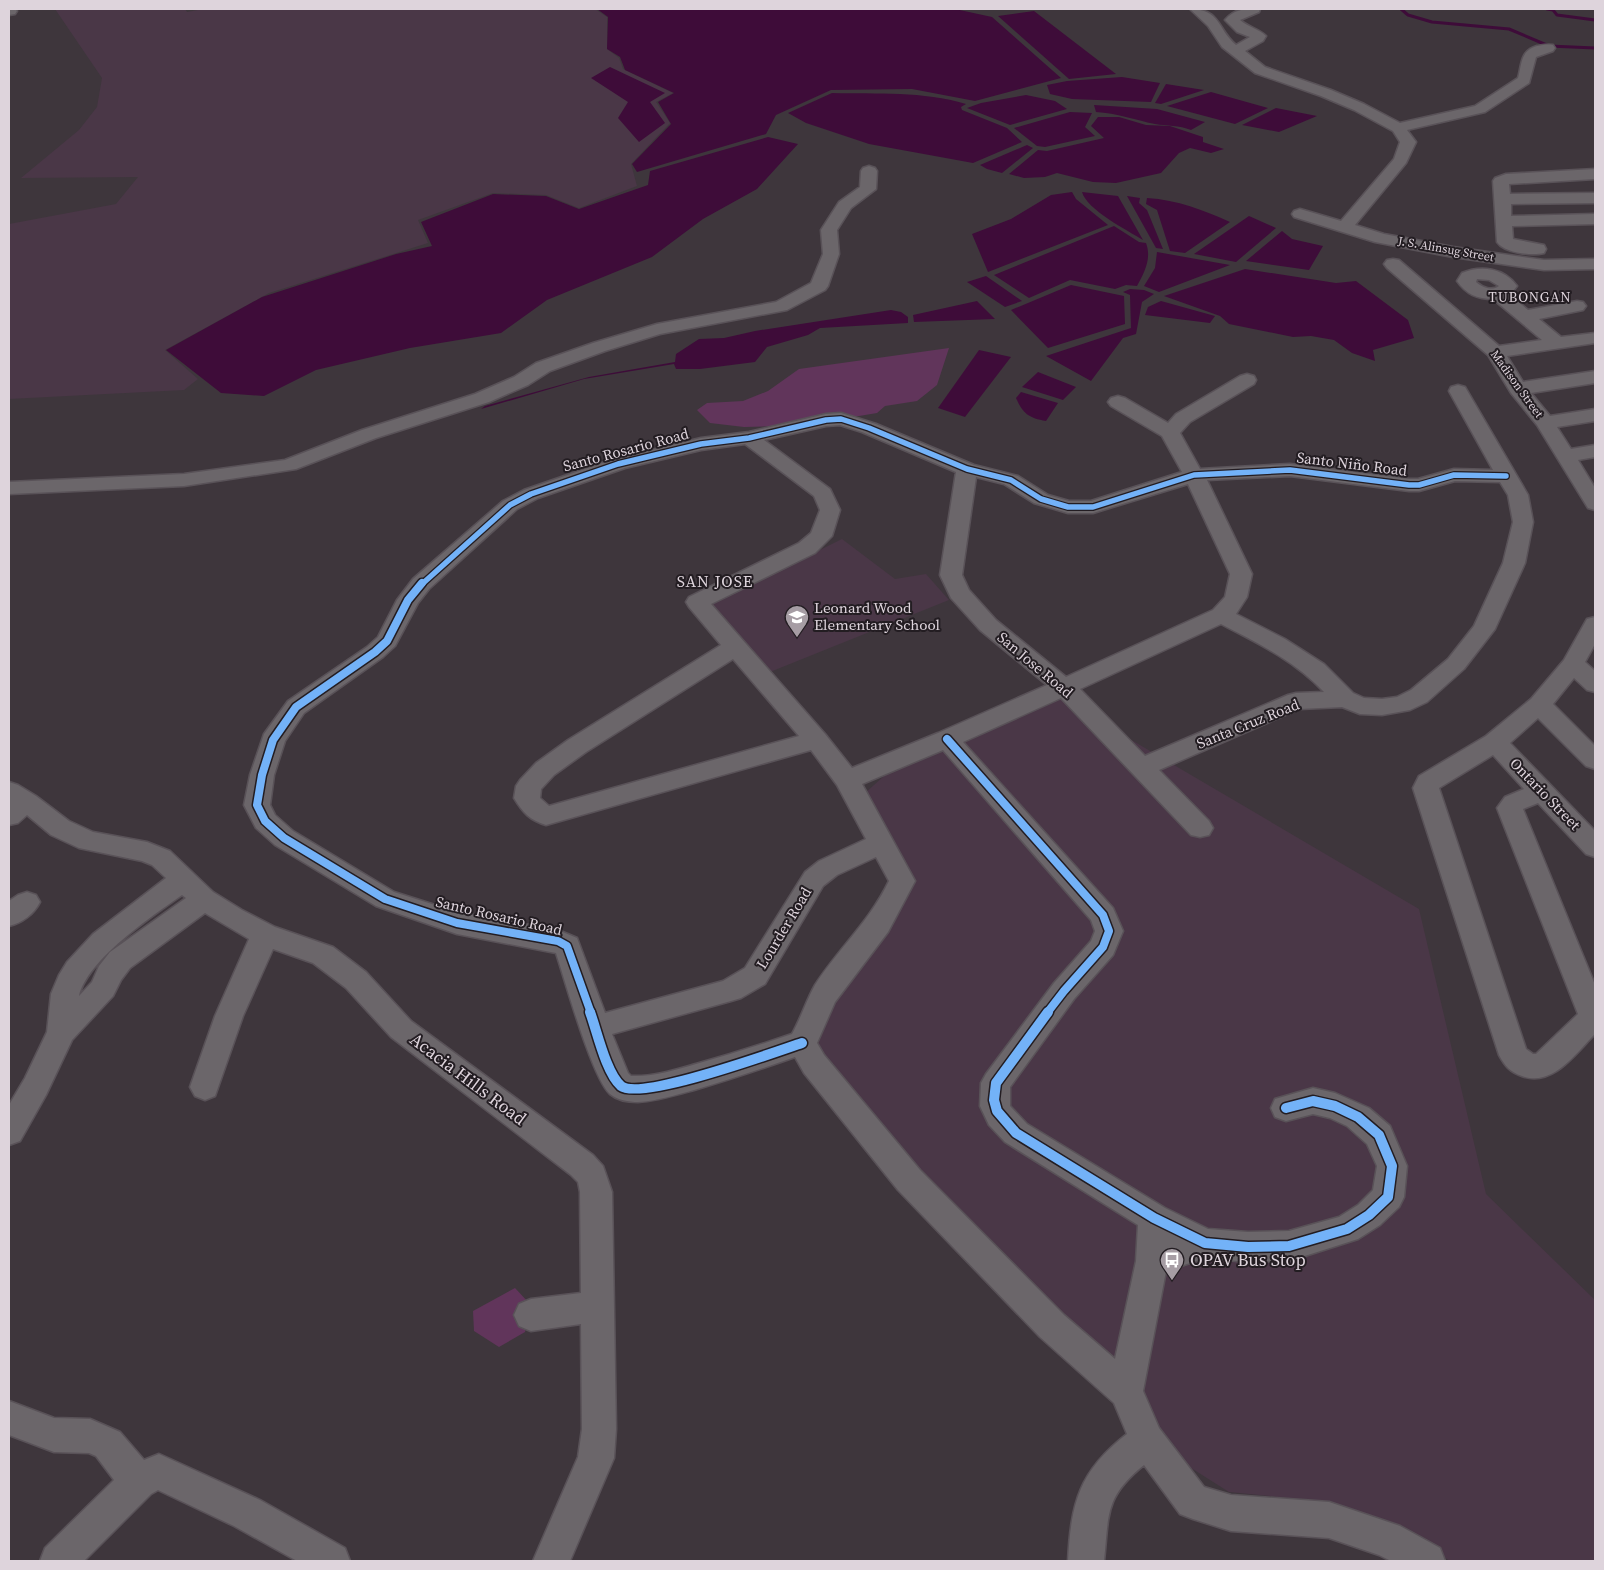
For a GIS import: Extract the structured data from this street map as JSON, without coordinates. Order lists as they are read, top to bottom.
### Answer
{
  "streets": {
    "street": [
      "J. S. Alinsug Street",
      "Madison Street",
      "Santo Rosario Road",
      "Santo Niño Road",
      "San Jose Road",
      "Santa Cruz Road",
      "Ontario Street",
      "Lourder Road",
      "Acacia Hills Road"
    ]
  },
  "crossings": [
    ["Santo Rosario Road", "Santo Niño Road"],
    ["Santo Rosario Road", "San Jose Road"],
    ["Santo Rosario Road", "Lourder Road"],
    ["Santo Niño Road", "Santa Cruz Road"],
    ["San Jose Road", "Santa Cruz Road"]
  ],
  "districts": ["TUBONGAN", "SAN JOSE"],
  "places": {
    "school or university": ["Leonard Wood Elementary School"],
    "bus stop": ["OPAV Bus Stop"]
  }
}
